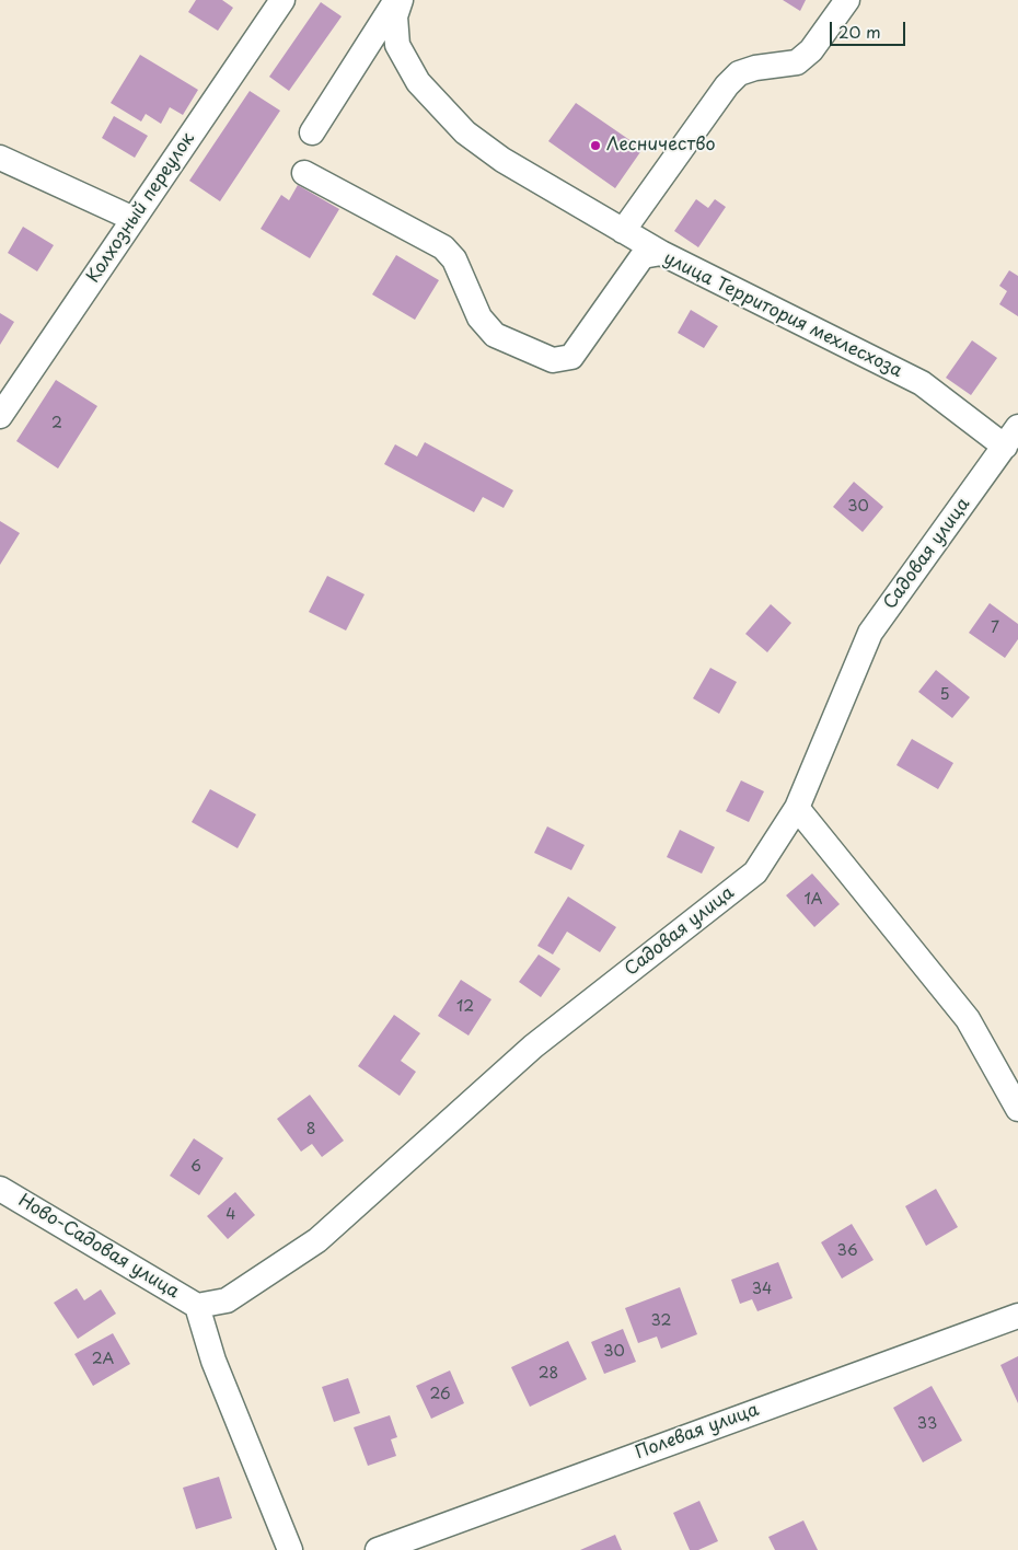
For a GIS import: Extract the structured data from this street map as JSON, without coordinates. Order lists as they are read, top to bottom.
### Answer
{
  "streets": {
    "street": [
      "Колхозный переулок",
      "улица Территория мехлесхоза",
      "Садовая улица",
      "Ново-Садовая улица",
      "Полевая улица"
    ]
  },
  "crossings": [
    ["улица Территория мехлесхоза", "Садовая улица"],
    ["Садовая улица", "Ново-Садовая улица"]
  ],
  "places": ["Лесничество"],
  "house_numbers": [
    "2",
    "30",
    "7",
    "5",
    "1А",
    "12",
    "8",
    "6",
    "4",
    "36",
    "34",
    "32",
    "30",
    "2А",
    "28",
    "26",
    "33"
  ],
  "scale_bar": "20 m"
}
